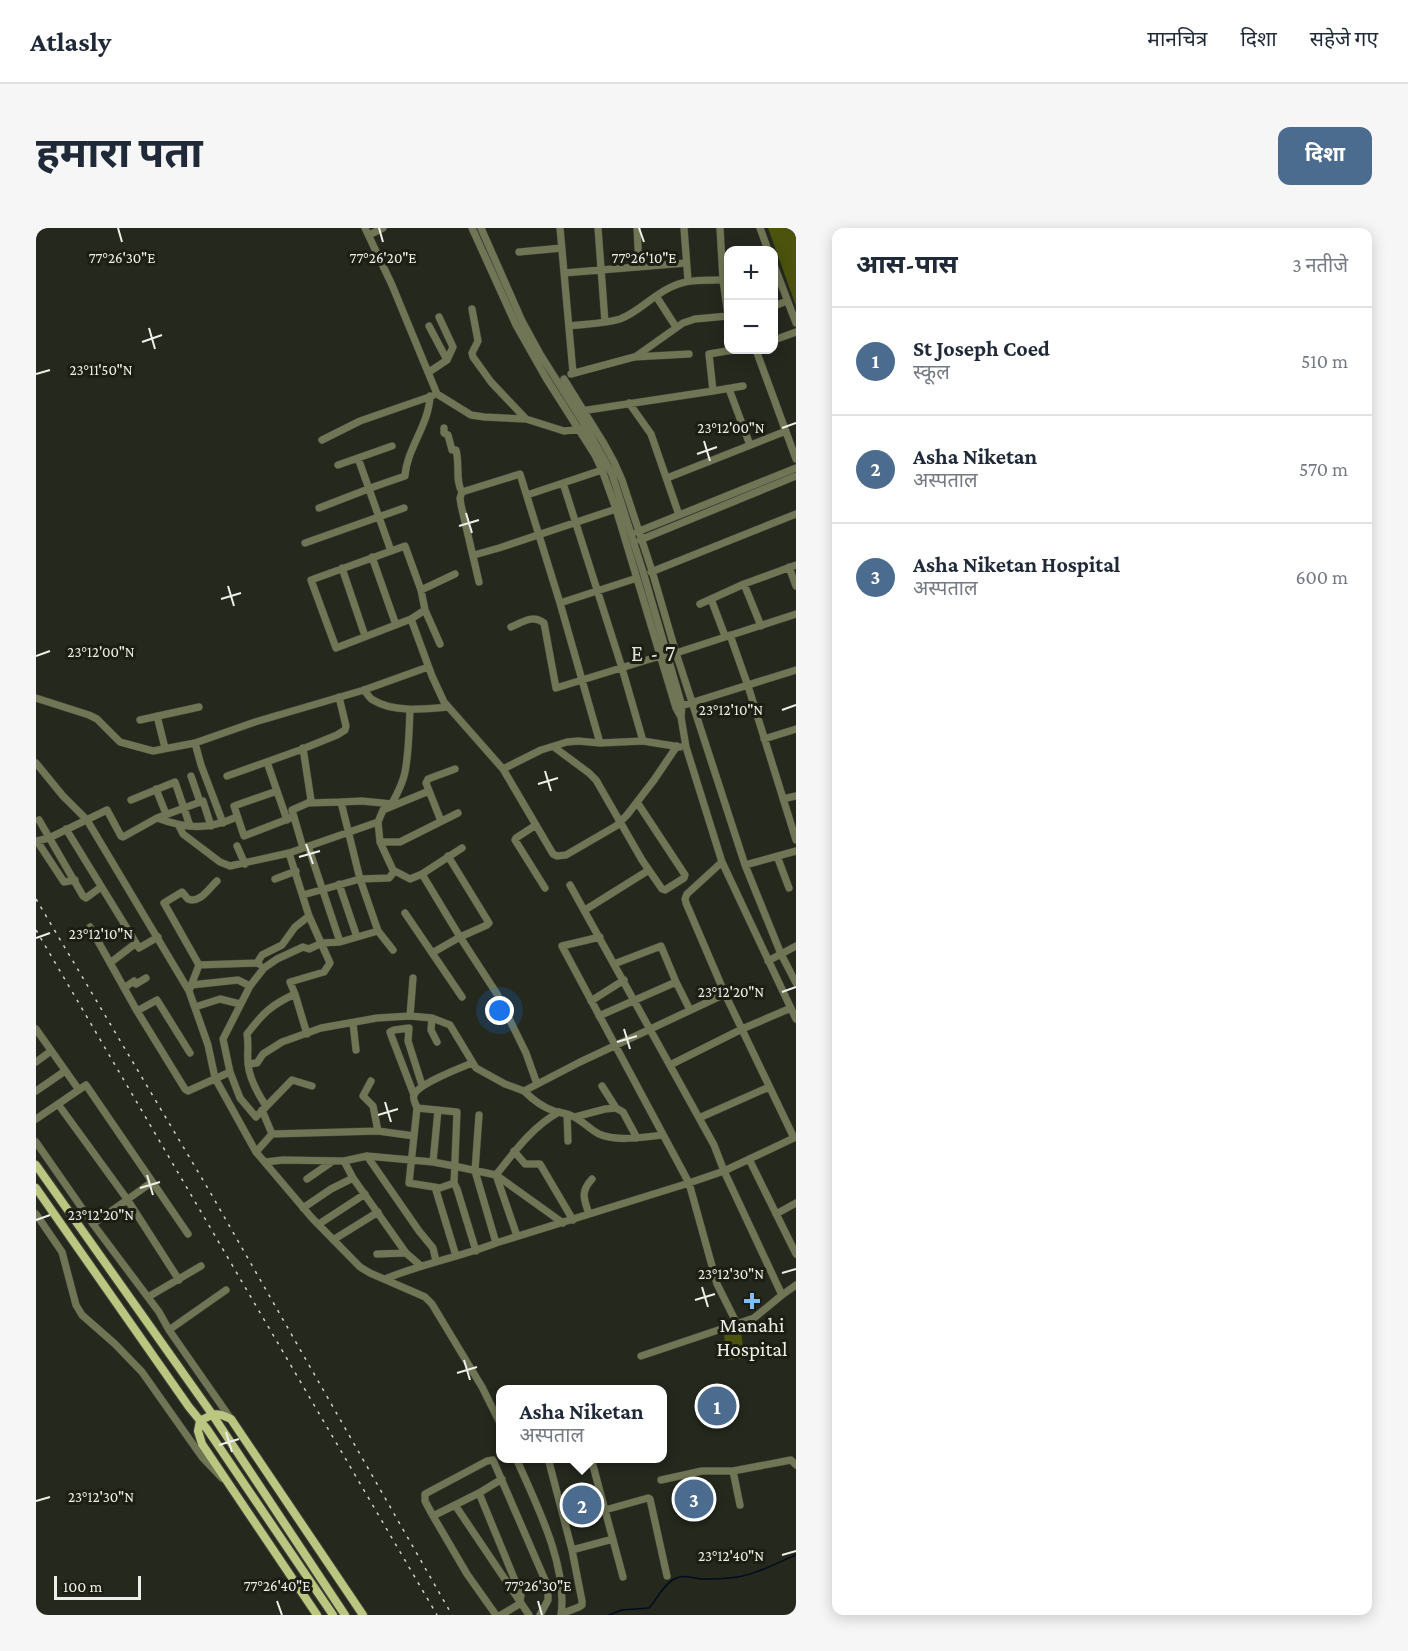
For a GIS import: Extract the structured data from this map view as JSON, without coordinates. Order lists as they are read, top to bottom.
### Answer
{
  "districts": ["E - 7"],
  "places": {
    "health": ["Manahi Hospital"]
  },
  "scale_bar": "100 m",
  "page": {
    "header": "Atlasly",
    "nav": ["मानचित्र", "दिशा", "सहेजे गए"],
    "buttons": "दिशा",
    "title": "हमारा पता",
    "heading": ["आस-पास", "3 नतीजे"],
    "map_buttons": ["+", "−"],
    "list": [
      {
        "mark": "1",
        "name": "St Joseph Coed",
        "note": "स्कूल",
        "value": "510 m"
      },
      {
        "mark": "2",
        "name": "Asha Niketan",
        "note": "अस्पताल",
        "value": "570 m"
      },
      {
        "mark": "3",
        "name": "Asha Niketan Hospital",
        "note": "अस्पताल",
        "value": "600 m"
      }
    ],
    "pins": ["1", "3", "2"],
    "popup": ["Asha Niketan", "अस्पताल"],
    "scale": "100 m"
  },
  "coordinates": [
    "77°26'30\"E",
    "77°26'20\"E",
    "77°26'10\"E",
    "23°11'50\"N",
    "23°12'00\"N",
    "23°12'10\"N",
    "23°12'20\"N",
    "23°12'30\"N",
    "23°12'40\"N",
    "77°26'40\"E"
  ]
}
